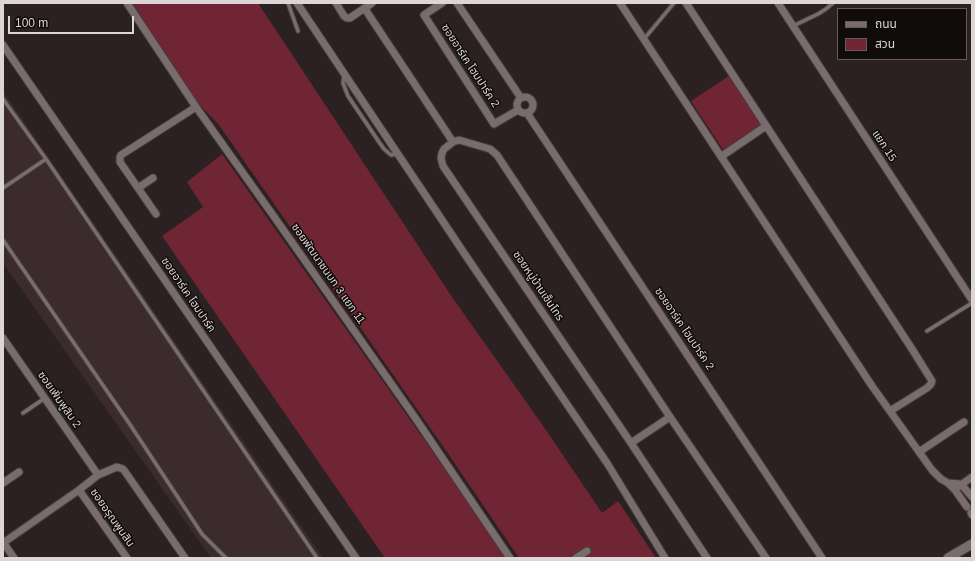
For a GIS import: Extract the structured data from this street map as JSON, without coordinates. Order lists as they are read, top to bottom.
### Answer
{
  "streets": {
    "street": [
      "ซอยอาร์เค โฮมปาร์ค 2",
      "แยก 15",
      "ซอยพัฒนาชนบท 3 แยก 11",
      "ซอยหมู่บ้านเซ็นโทร",
      "ซอยอาร์เค โฮมปาร์ค",
      "ซอยเพิ่มพูสิน 2",
      "ซอยอรุณพูนสิน"
    ]
  },
  "legend": ["ถนน", "สวน"],
  "scale_bar": "100 m"
}
